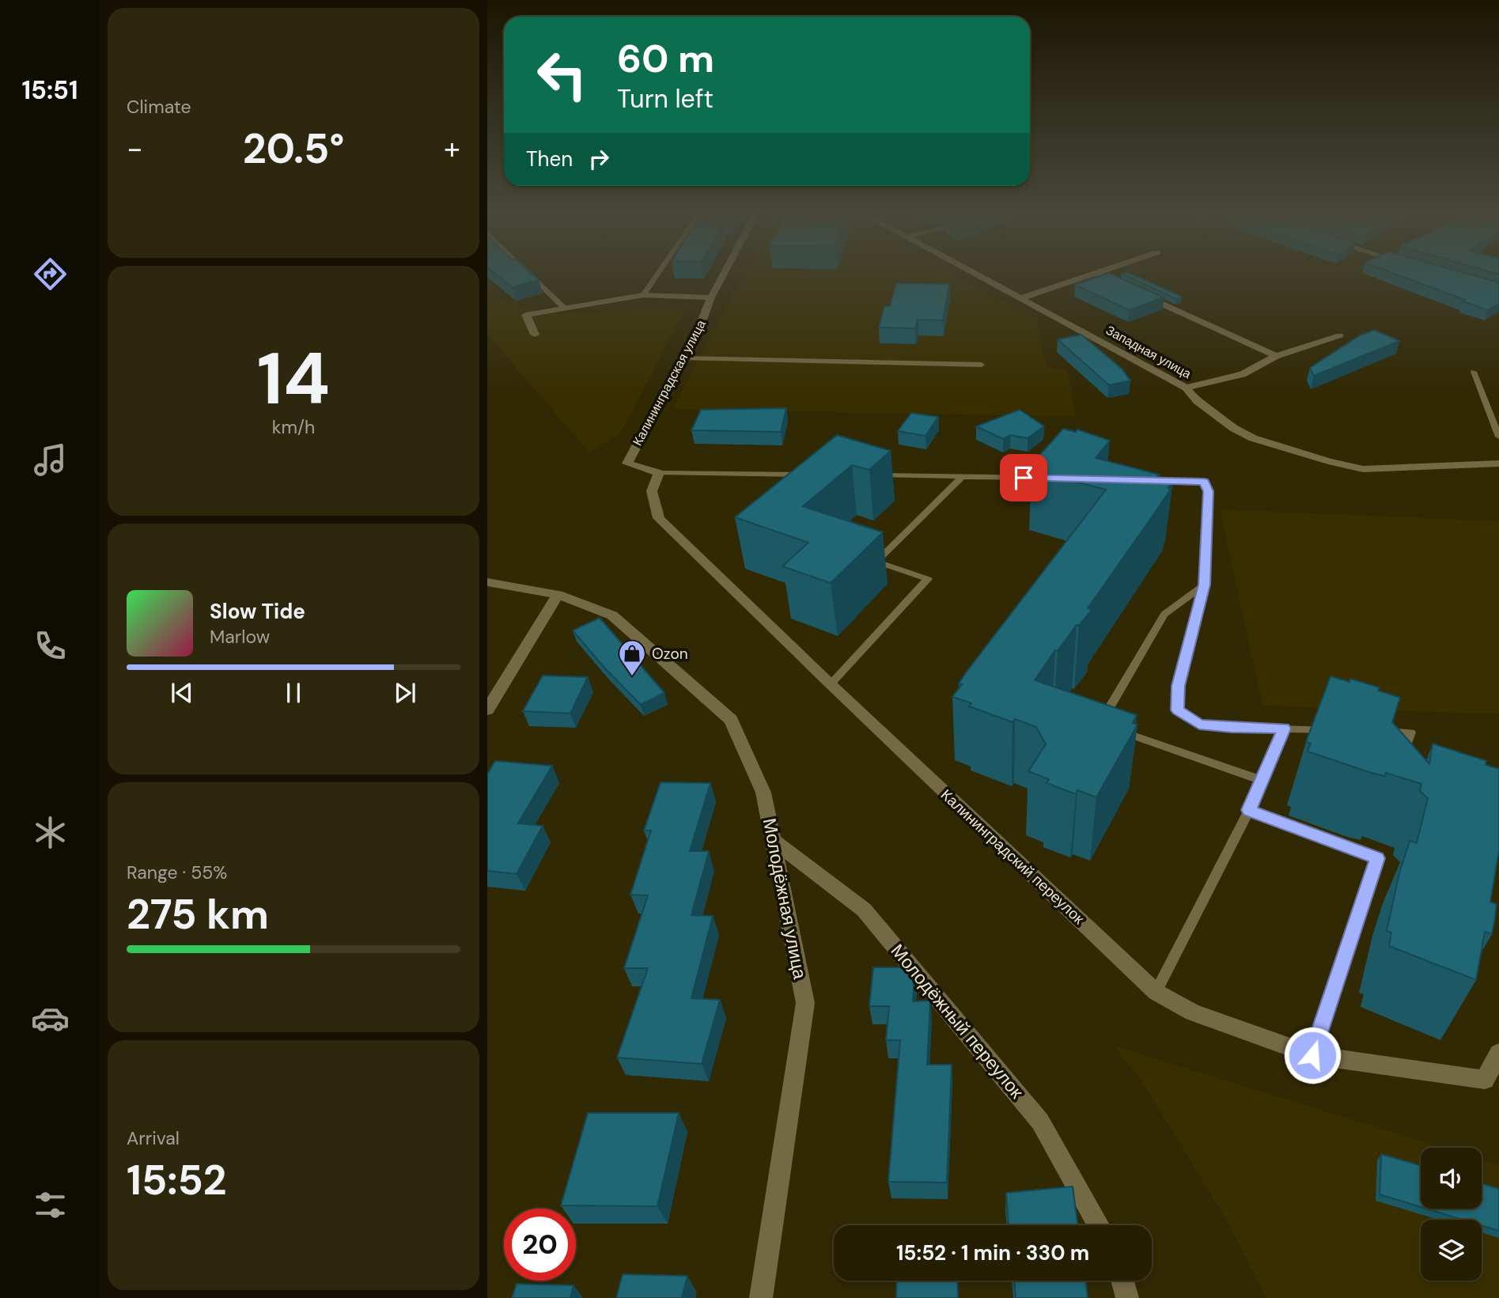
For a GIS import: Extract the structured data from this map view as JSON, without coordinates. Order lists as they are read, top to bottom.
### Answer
{
  "streets": {
    "street": [
      "Западная улица",
      "Калининградская улица",
      "Калининградский переулок",
      "Молодёжная улица",
      "Молодёжный переулок"
    ]
  },
  "crossings": [
    ["Калининградская улица", "Калининградский переулок"],
    ["Молодёжная улица", "Молодёжный переулок"]
  ],
  "places": {
    "shop": ["Ozon"]
  },
  "page": {
    "tabs": "15:51",
    "tile": [
      "Climate",
      ["14", "km/h"],
      ["Range · 55%", "275 km"],
      ["Arrival", "15:52"]
    ],
    "turn": ["60 m", "Turn left"],
    "heat": ["−", "20.5°", "+"],
    "then": "Then",
    "song": ["Slow Tide", "Marlow"],
    "limit": "20",
    "trip": "15:52 · 1 min · 330 m"
  }
}
